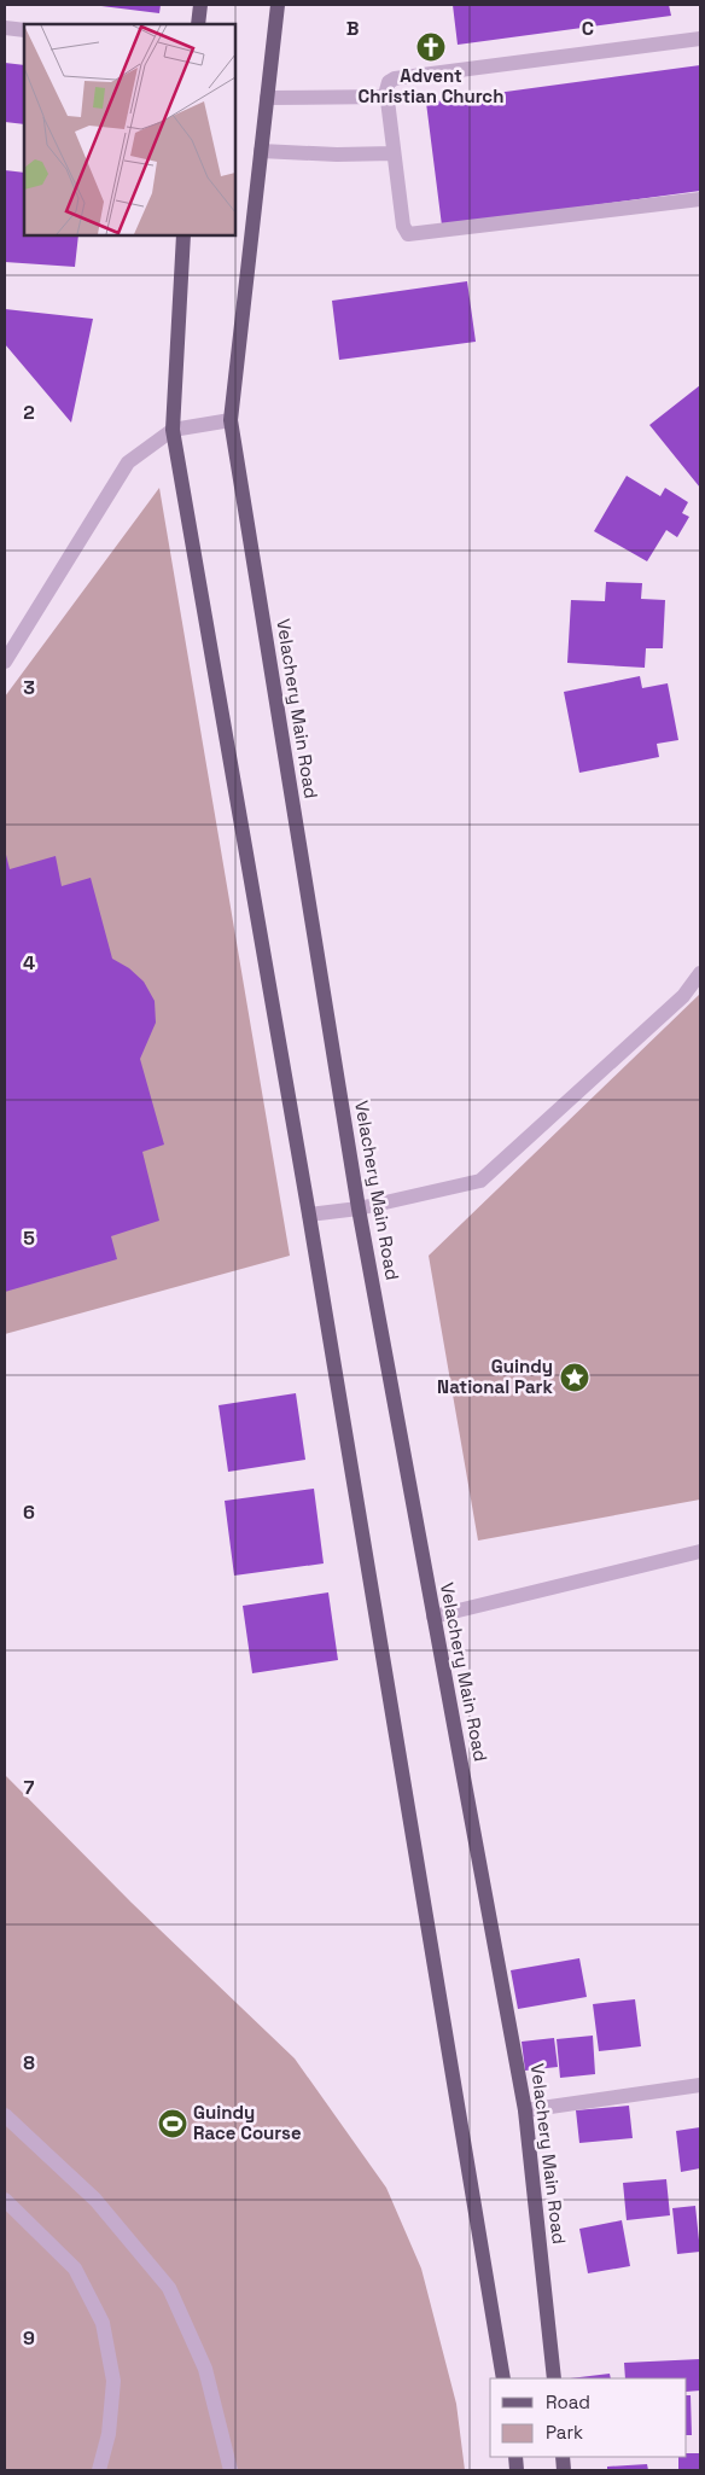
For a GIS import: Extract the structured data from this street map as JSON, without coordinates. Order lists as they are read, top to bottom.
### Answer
{
  "streets": {
    "main road": ["Velachery Main Road"]
  },
  "places": {
    "church": ["Advent Christian Church"],
    "place": ["Guindy National Park"],
    "sports": ["Guindy Race Course"]
  },
  "legend": ["Road", "Park"],
  "grid": {
    "columns": ["B", "C"],
    "rows": [
      "2",
      "3",
      "4",
      "5",
      "6",
      "7",
      "8",
      "9"
    ]
  }
}
